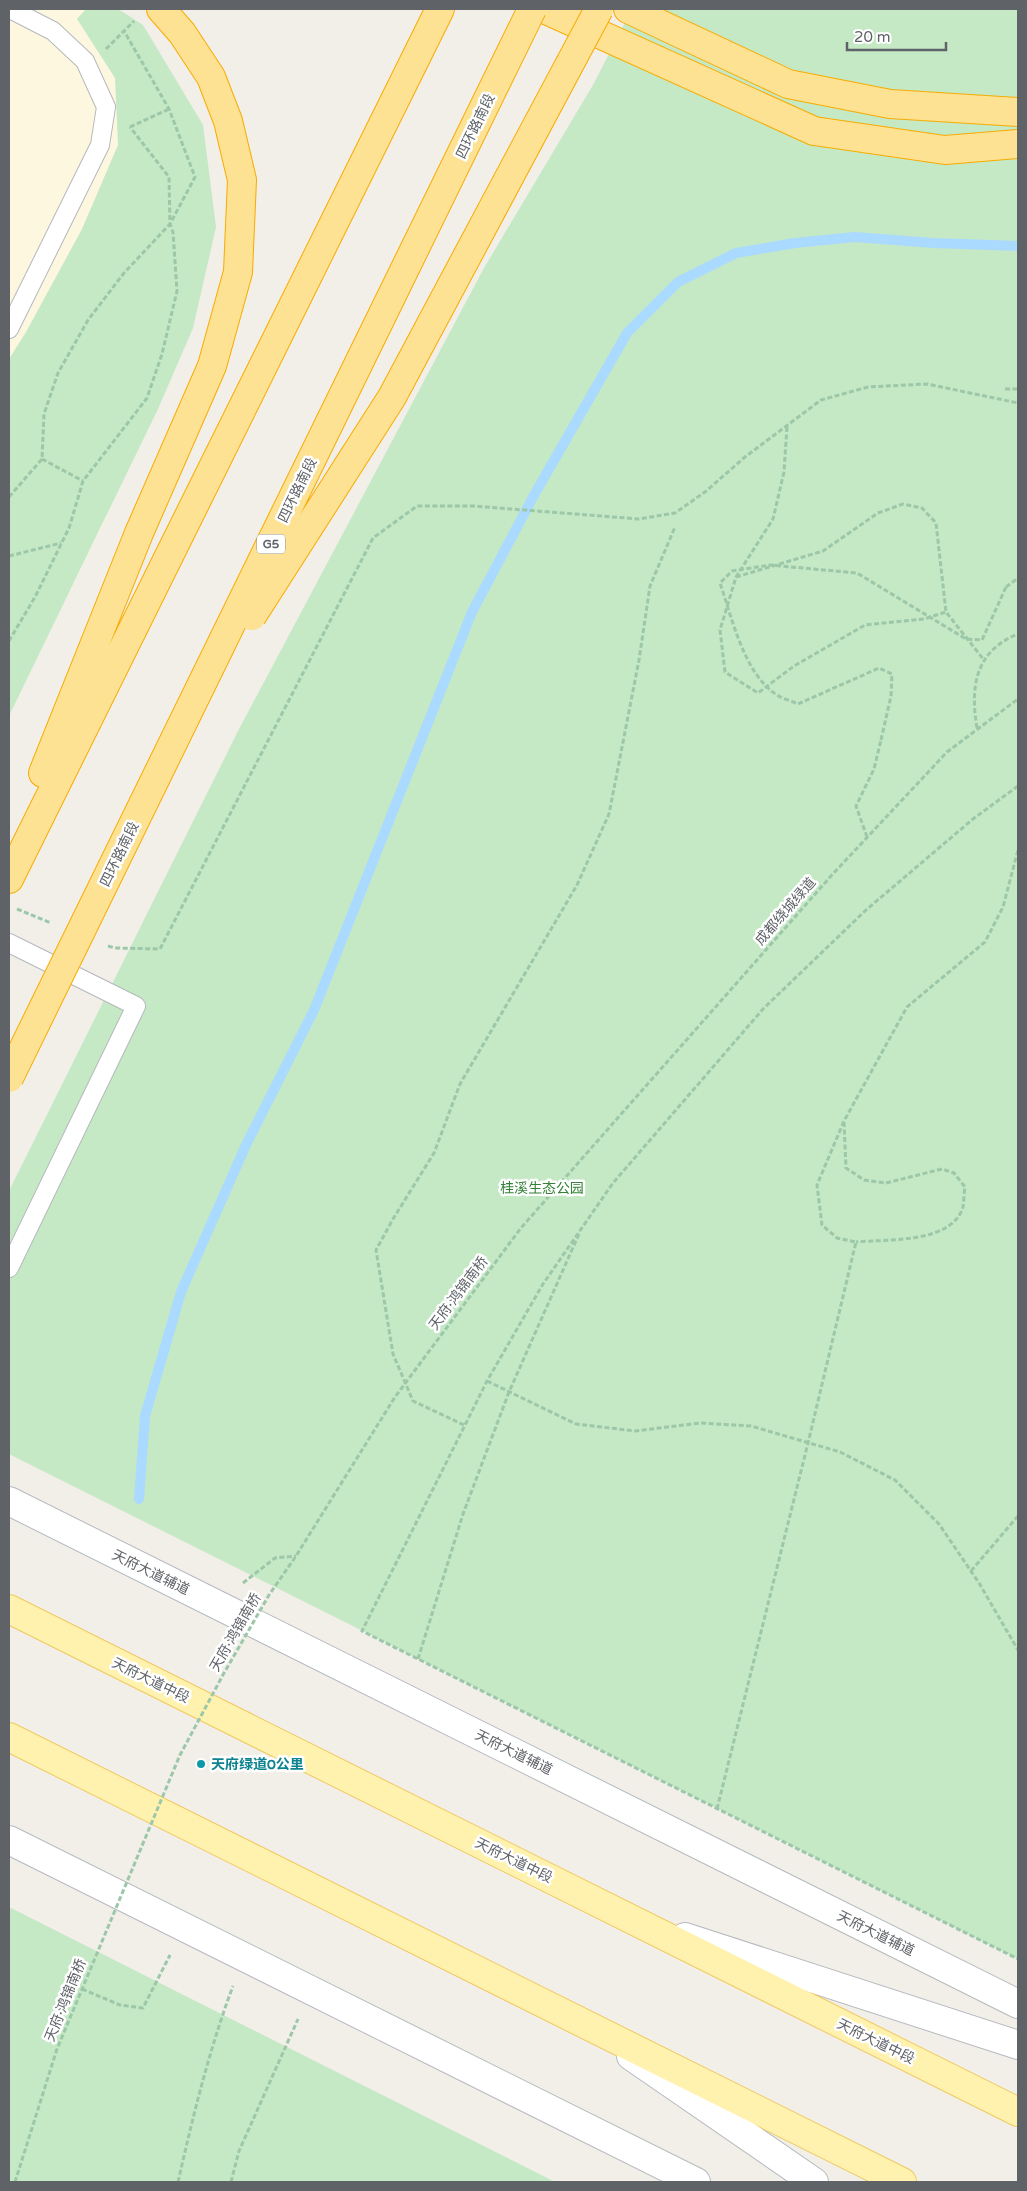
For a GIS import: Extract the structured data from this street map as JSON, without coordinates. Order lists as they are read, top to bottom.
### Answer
{
  "streets": {
    "highway": ["四环路南段", "G5"],
    "main road": ["天府大道中段"],
    "street": ["天府大道辅道"],
    "path": ["成都绕城绿道", "天府·鸿锦南桥"]
  },
  "crossings": [
    ["成都绕城绿道", "天府·鸿锦南桥"]
  ],
  "parks": ["桂溪生态公园"],
  "places": ["天府绿道0公里"],
  "scale_bar": "20 m"
}
